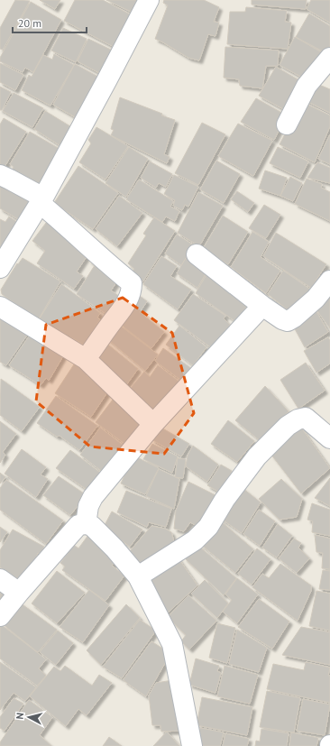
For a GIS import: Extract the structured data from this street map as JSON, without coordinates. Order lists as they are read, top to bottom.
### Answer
{
  "scale_bar": "20 m",
  "north": "left"
}
